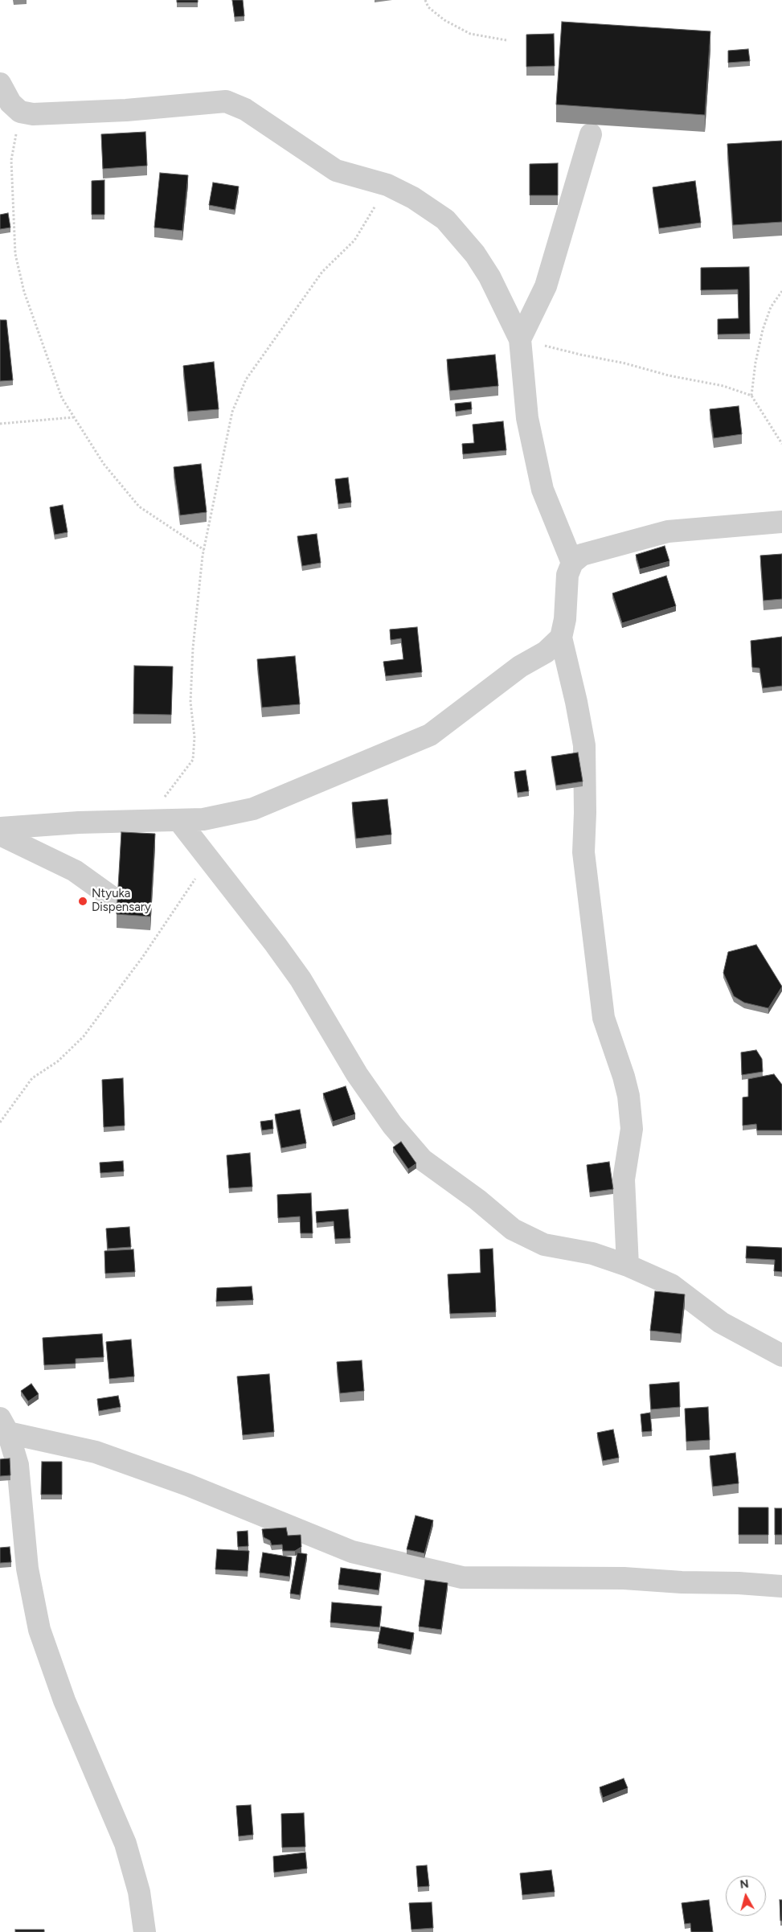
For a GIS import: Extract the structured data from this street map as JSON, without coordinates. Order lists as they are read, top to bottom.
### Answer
{
  "places": ["Ntyuka Dispensary"],
  "north": "top"
}
